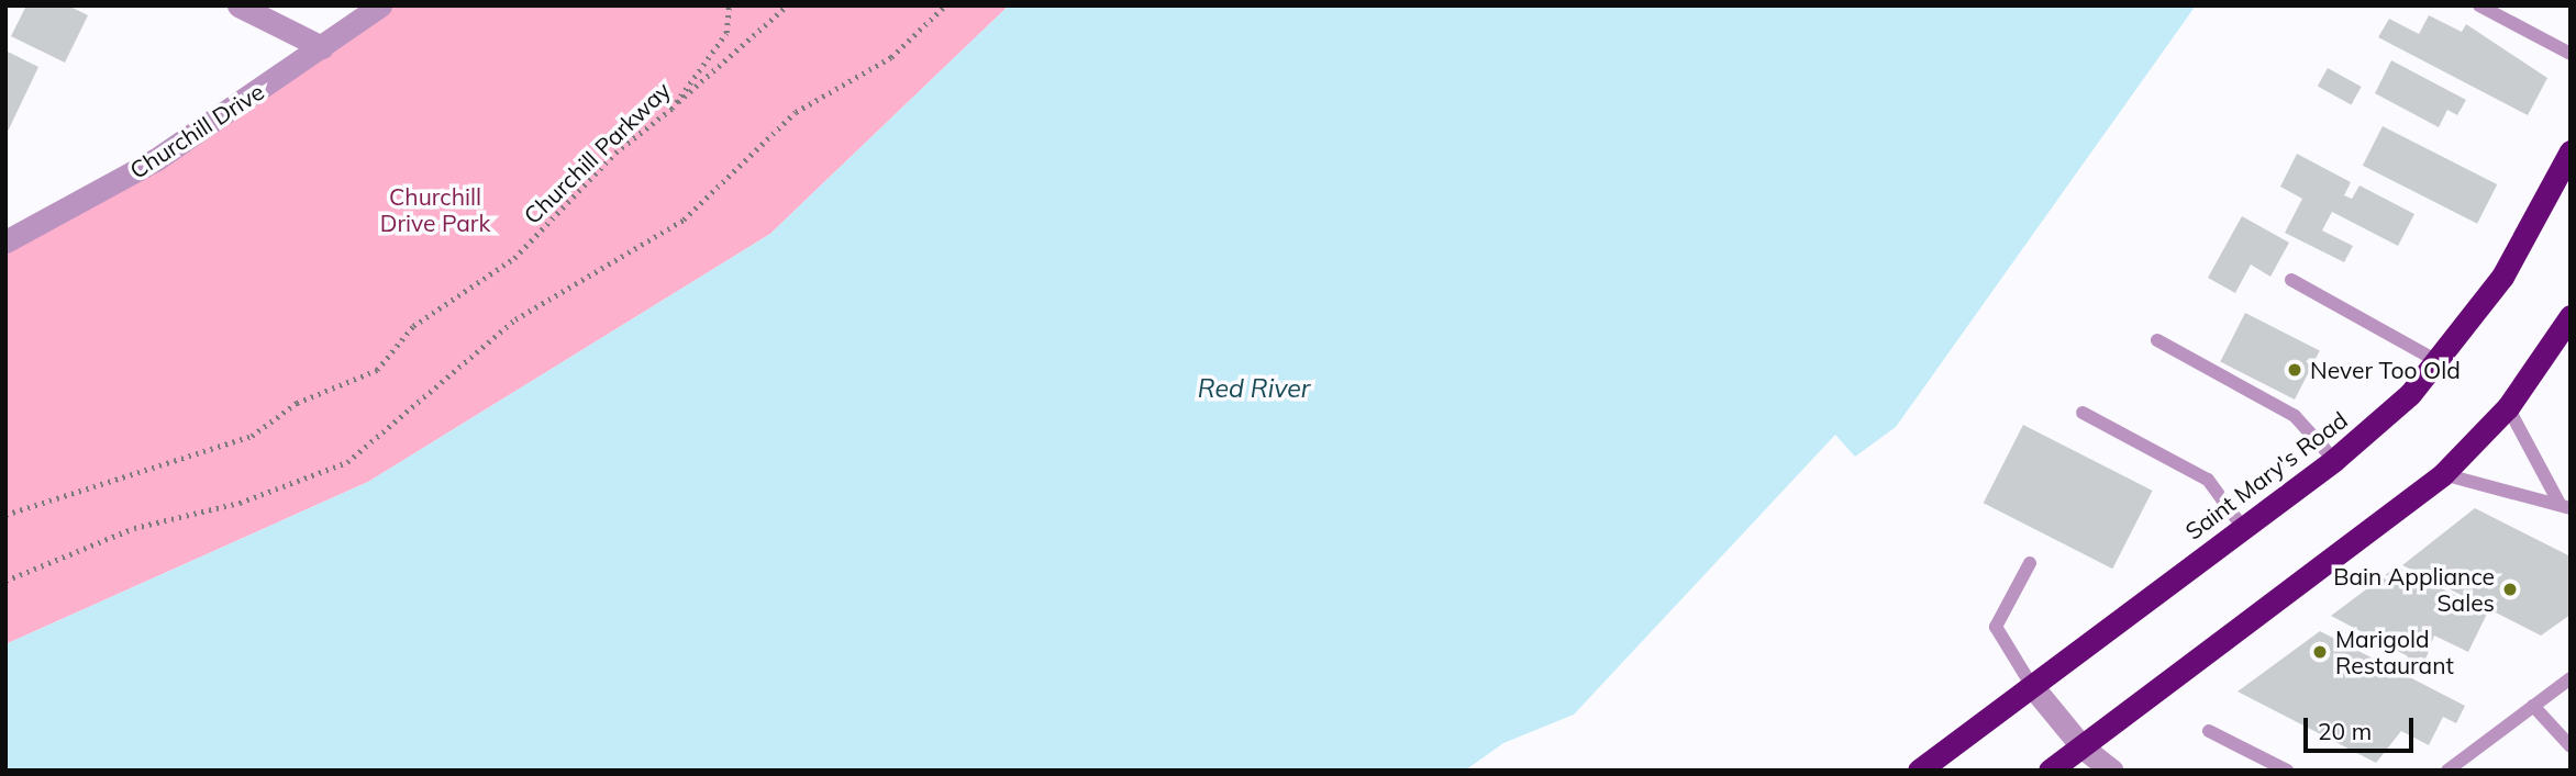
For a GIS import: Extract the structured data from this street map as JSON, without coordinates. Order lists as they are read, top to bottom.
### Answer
{
  "streets": {
    "highway": ["Saint Mary's Road"],
    "street": ["Churchill Drive"],
    "path": ["Churchill Parkway"]
  },
  "water": ["Red River"],
  "parks": ["Churchill Drive Park"],
  "places": ["Never Too Old", "Bain Appliance Sales", "Marigold Restaurant"],
  "scale_bar": "20 m"
}
